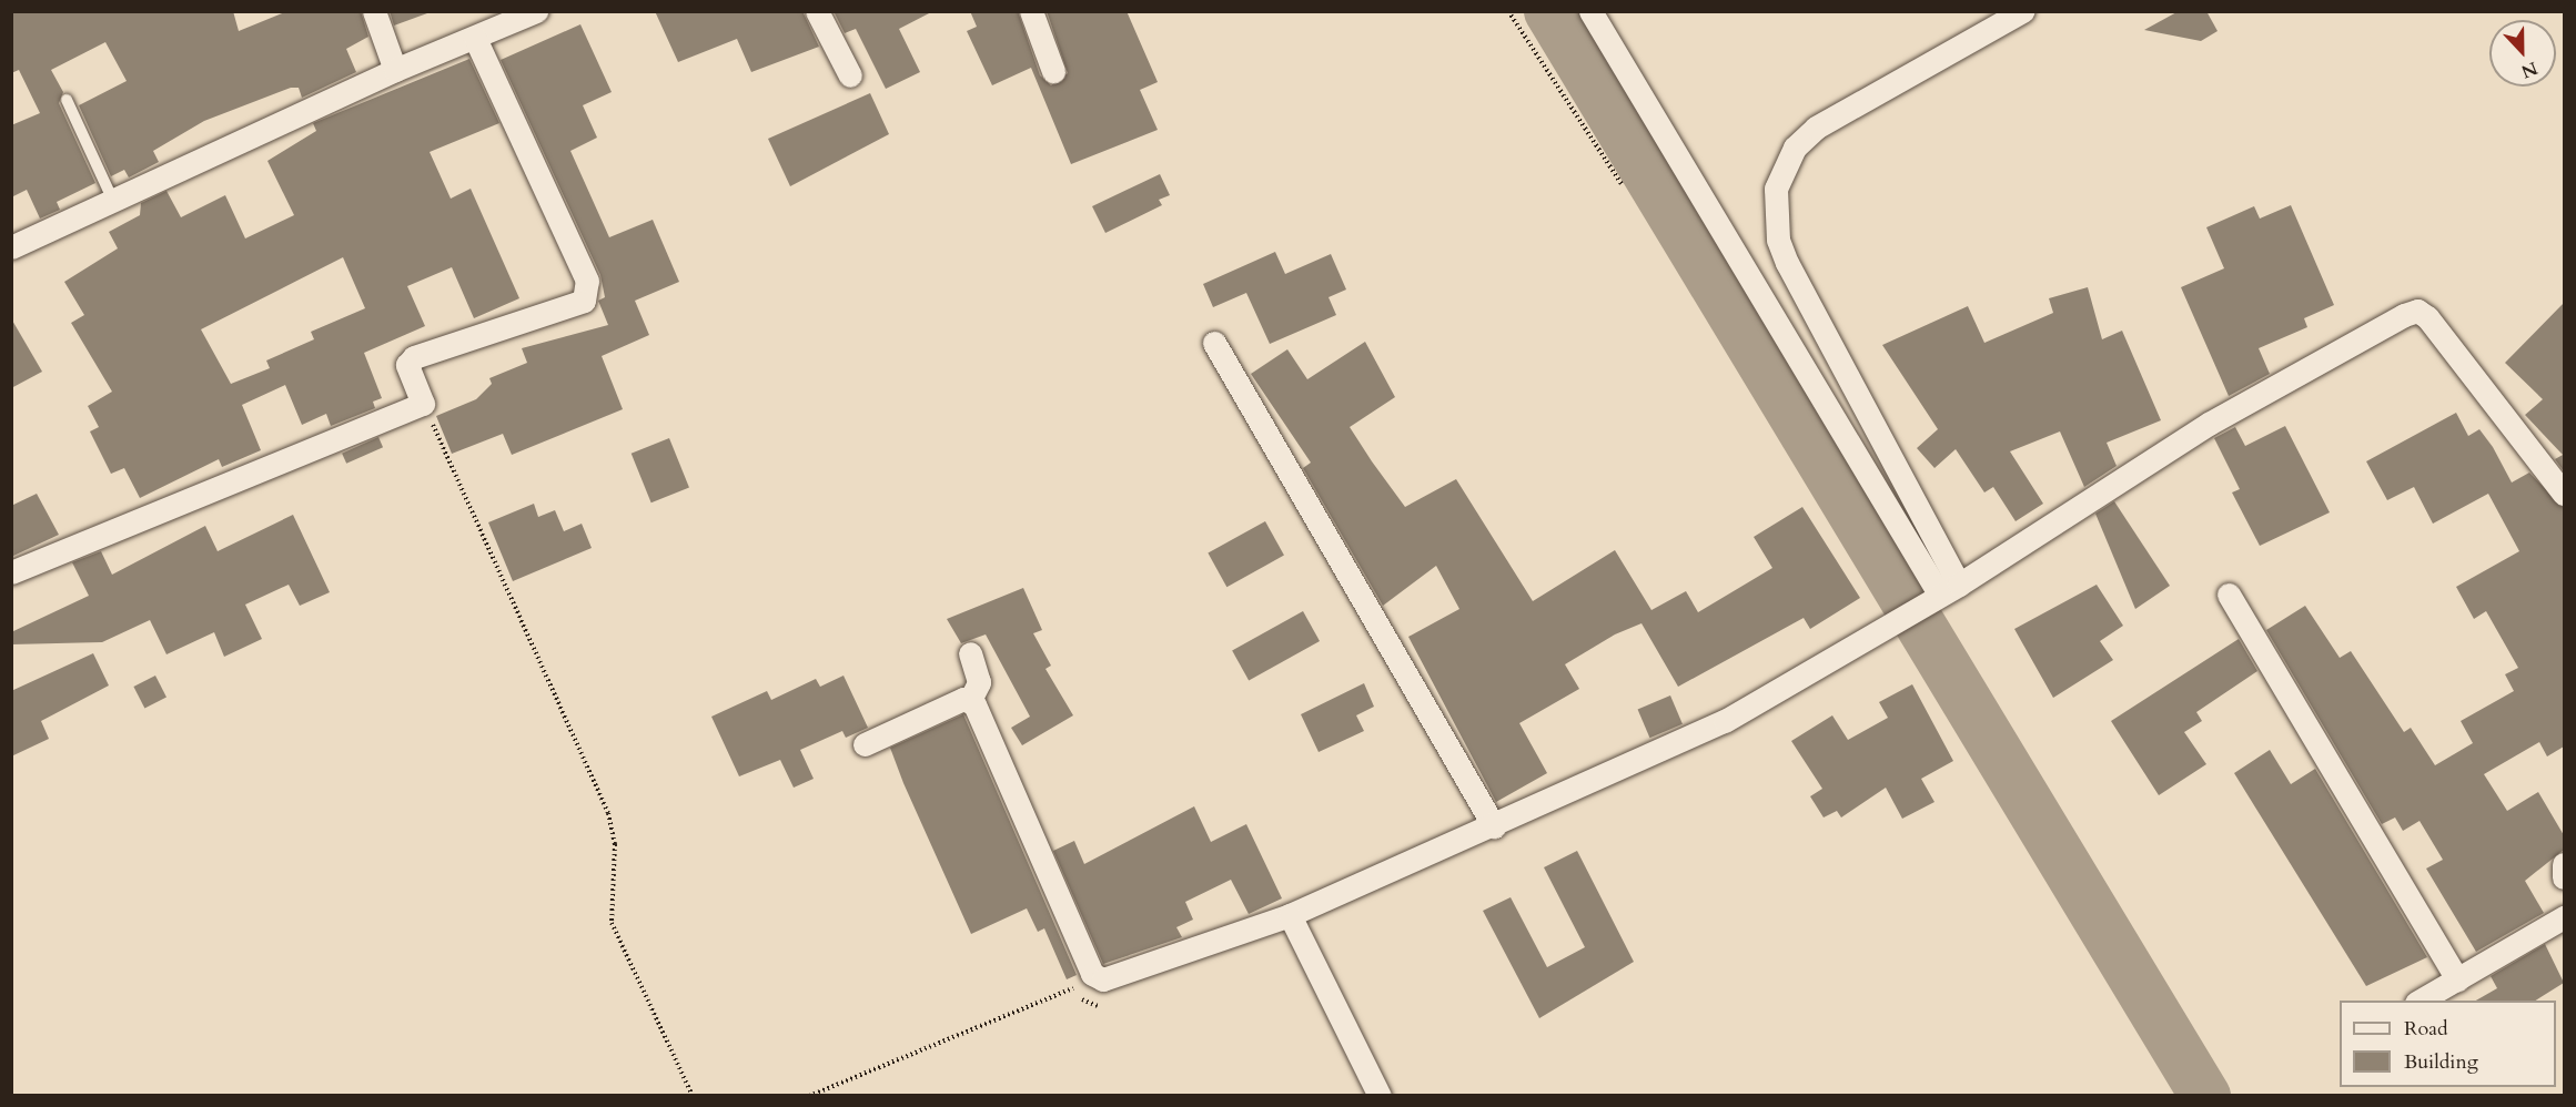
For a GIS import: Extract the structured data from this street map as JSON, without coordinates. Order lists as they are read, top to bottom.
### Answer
{
  "legend": ["Road", "Building"],
  "north": "bottom"
}
